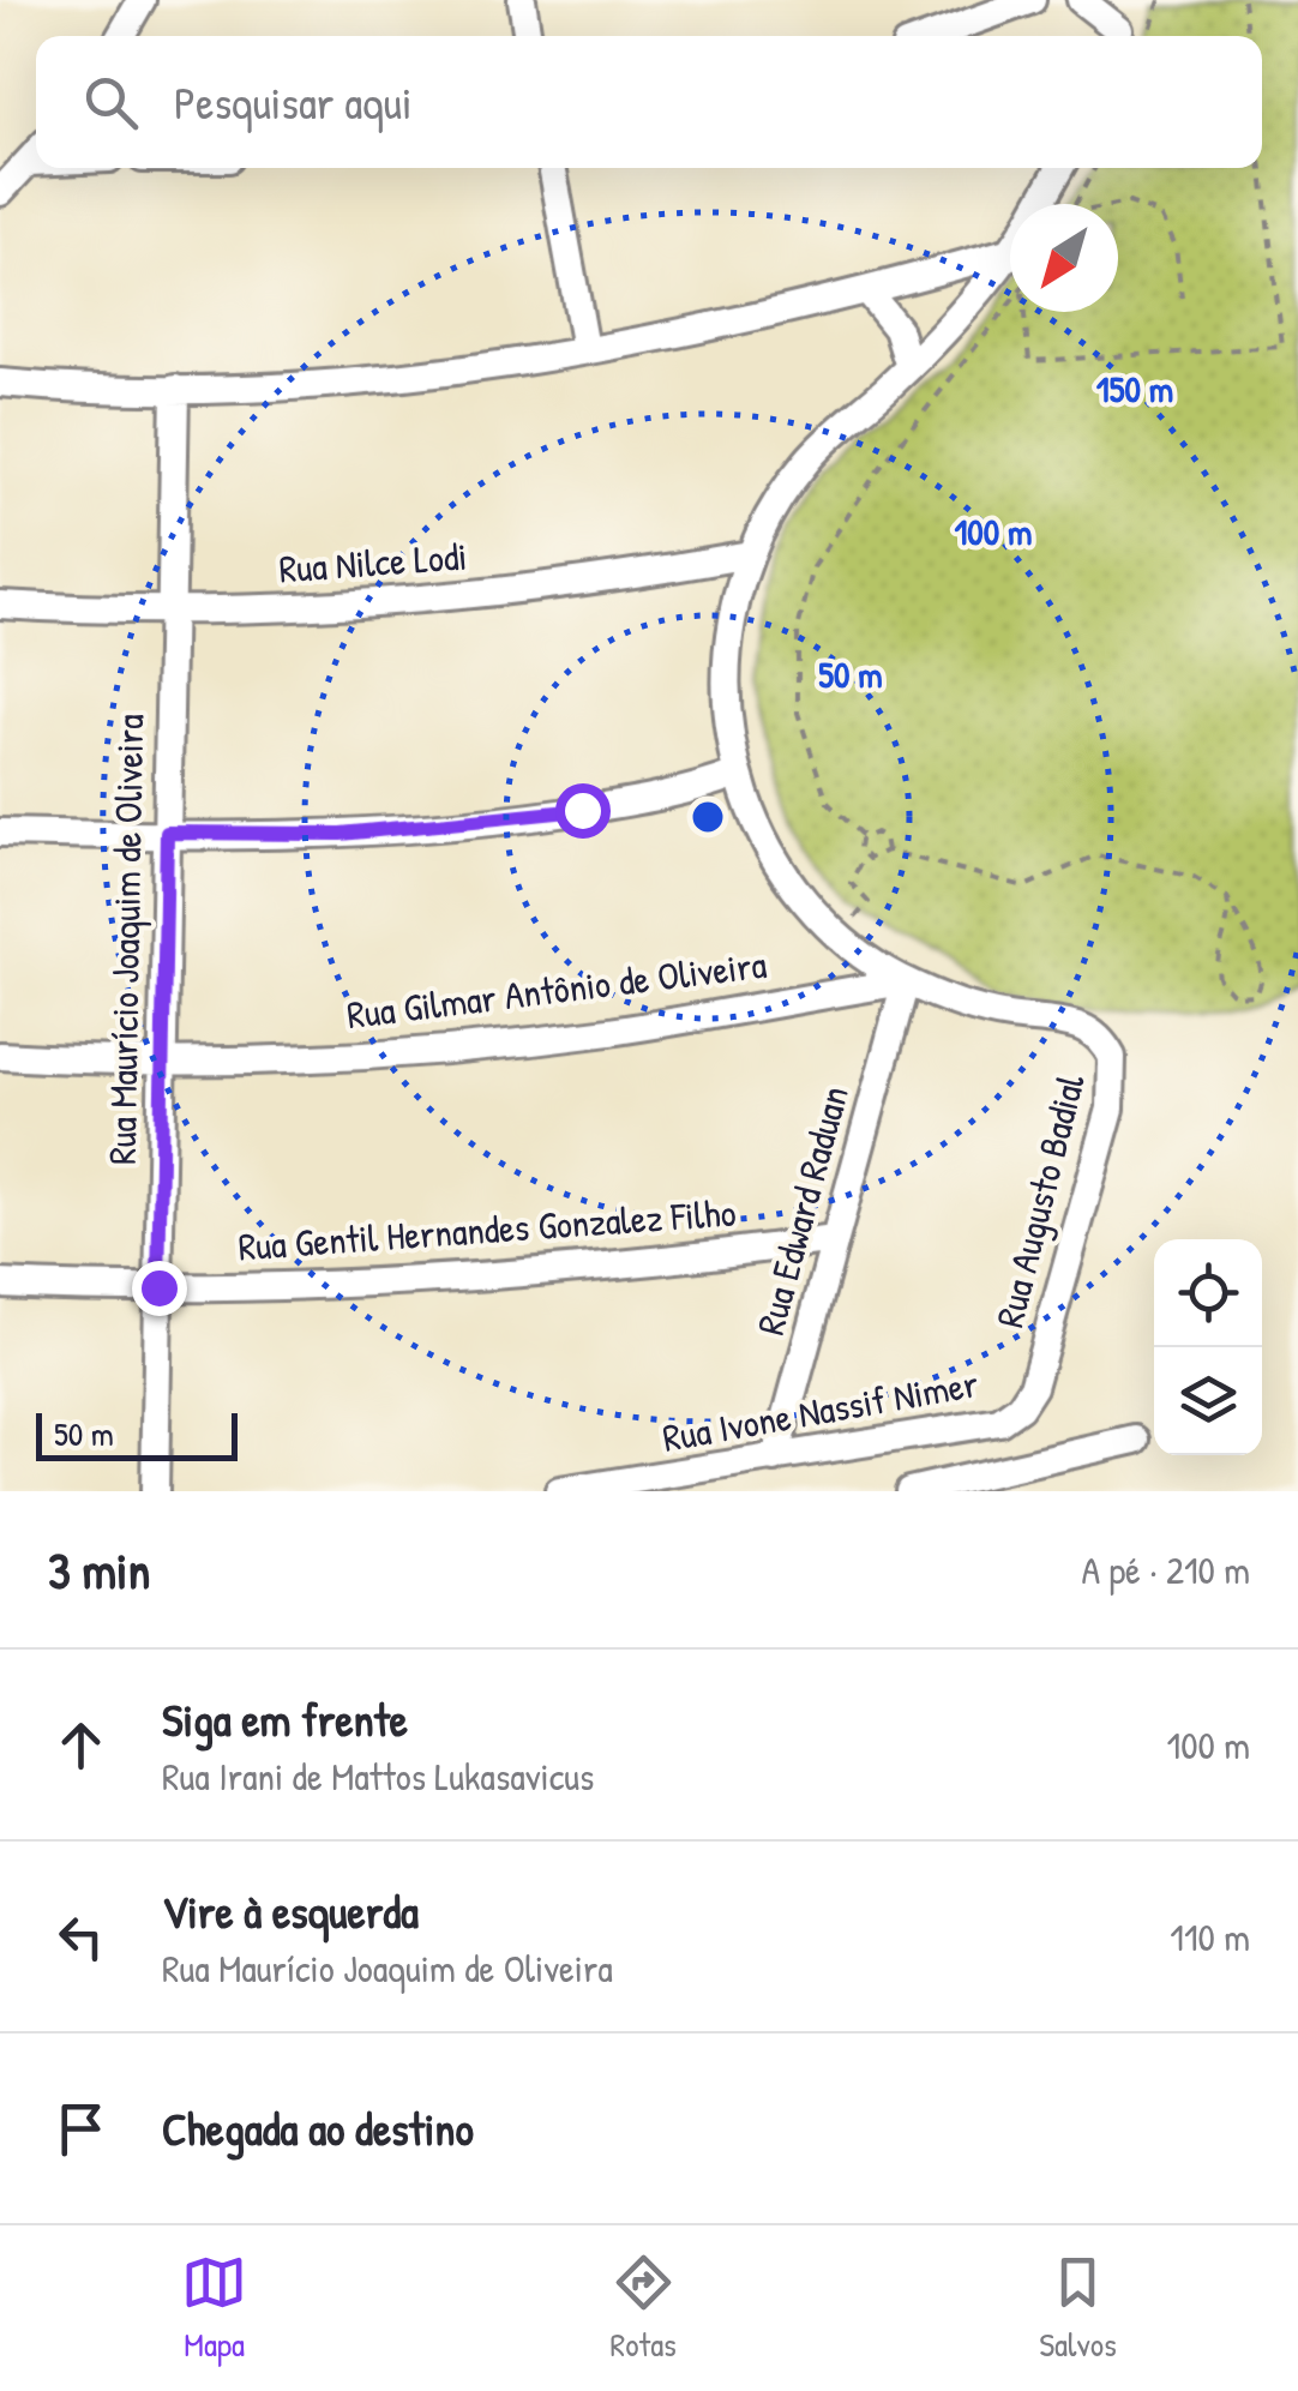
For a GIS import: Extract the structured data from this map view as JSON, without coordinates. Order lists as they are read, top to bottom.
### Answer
{
  "streets": {
    "street": [
      "Rua Nilce Lodi",
      "Rua Maurício Joaquim de Oliveira",
      "Rua Gilmar Antônio de Oliveira",
      "Rua Augusto Badial",
      "Rua Edward Raduan",
      "Rua Gentil Hernandes Gonzalez Filho",
      "Rua Ivone Nassif Nimer"
    ]
  },
  "crossings": [
    ["Rua Nilce Lodi", "Rua Maurício Joaquim de Oliveira"],
    ["Rua Nilce Lodi", "Rua Augusto Badial"],
    ["Rua Maurício Joaquim de Oliveira", "Rua Gilmar Antônio de Oliveira"],
    ["Rua Maurício Joaquim de Oliveira", "Rua Gentil Hernandes Gonzalez Filho"],
    ["Rua Gilmar Antônio de Oliveira", "Rua Augusto Badial"],
    ["Rua Gilmar Antônio de Oliveira", "Rua Edward Raduan"],
    ["Rua Augusto Badial", "Rua Edward Raduan"],
    ["Rua Augusto Badial", "Rua Ivone Nassif Nimer"],
    ["Rua Edward Raduan", "Rua Gentil Hernandes Gonzalez Filho"],
    ["Rua Edward Raduan", "Rua Ivone Nassif Nimer"]
  ],
  "scale_bar": "50 m",
  "north": "bottom left",
  "page": {
    "search": "Pesquisar aqui",
    "scale": "50 m",
    "heading": ["3 min", "A pé · 210 m"],
    "list": [
      ["Siga em frente", "Rua Irani de Mattos Lukasavicus", "100 m"],
      ["Vire à esquerda", "Rua Maurício Joaquim de Oliveira", "110 m"],
      "Chegada ao destino"
    ],
    "nav": ["Mapa", "Rotas", "Salvos"]
  },
  "rings": ["150 m", "100 m", "50 m"]
}
